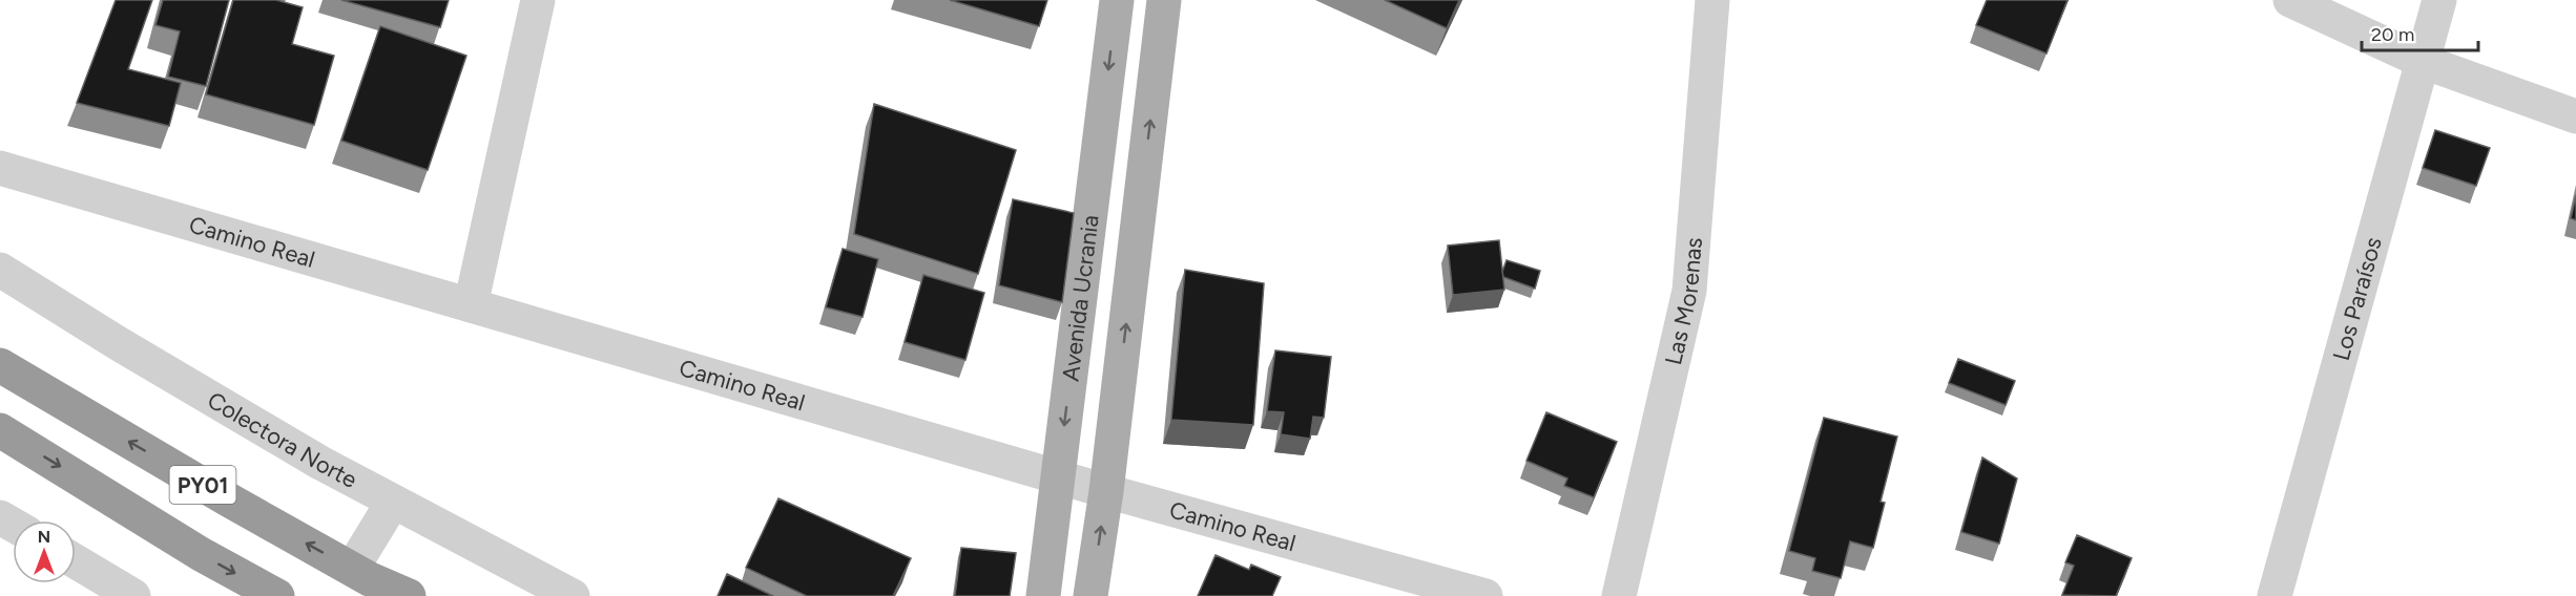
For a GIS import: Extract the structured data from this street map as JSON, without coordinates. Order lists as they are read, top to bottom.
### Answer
{
  "streets": {
    "highway": ["PY01"],
    "main road": ["Avenida Ucrania"],
    "street": [
      "Camino Real",
      "Los Paraísos",
      "Las Morenas",
      "Colectora Norte"
    ]
  },
  "crossings": [
    ["Camino Real", "Avenida Ucrania"]
  ],
  "scale_bar": "20 m",
  "north": "top"
}
